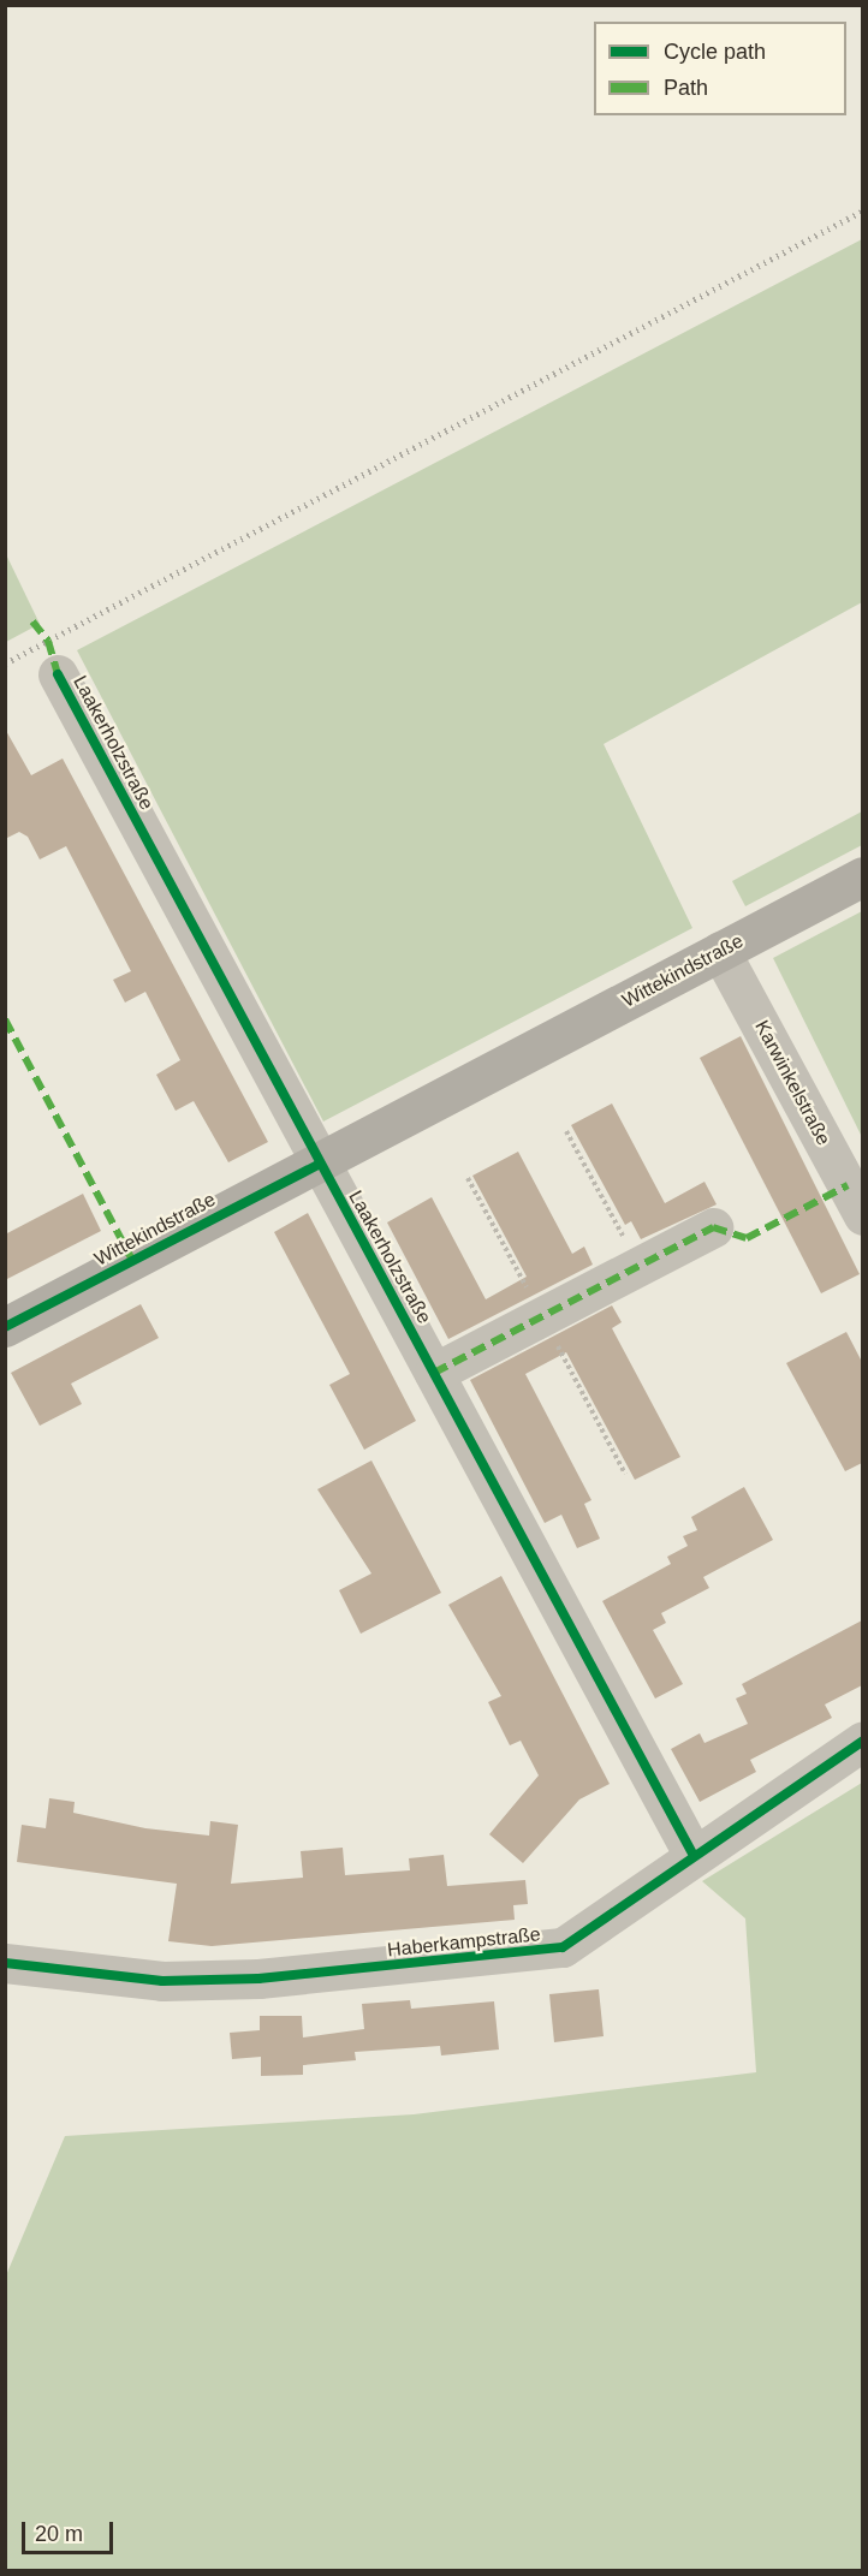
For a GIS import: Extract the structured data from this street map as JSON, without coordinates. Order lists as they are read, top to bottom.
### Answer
{
  "streets": {
    "main road": ["Wittekindstraße"],
    "street": ["Laakerholzstraße", "Karwinkelstraße", "Haberkampstraße"]
  },
  "crossings": [
    ["Laakerholzstraße", "Wittekindstraße"],
    ["Laakerholzstraße", "Haberkampstraße"],
    ["Wittekindstraße", "Karwinkelstraße"]
  ],
  "legend": ["Cycle path", "Path"],
  "scale_bar": "20 m"
}
